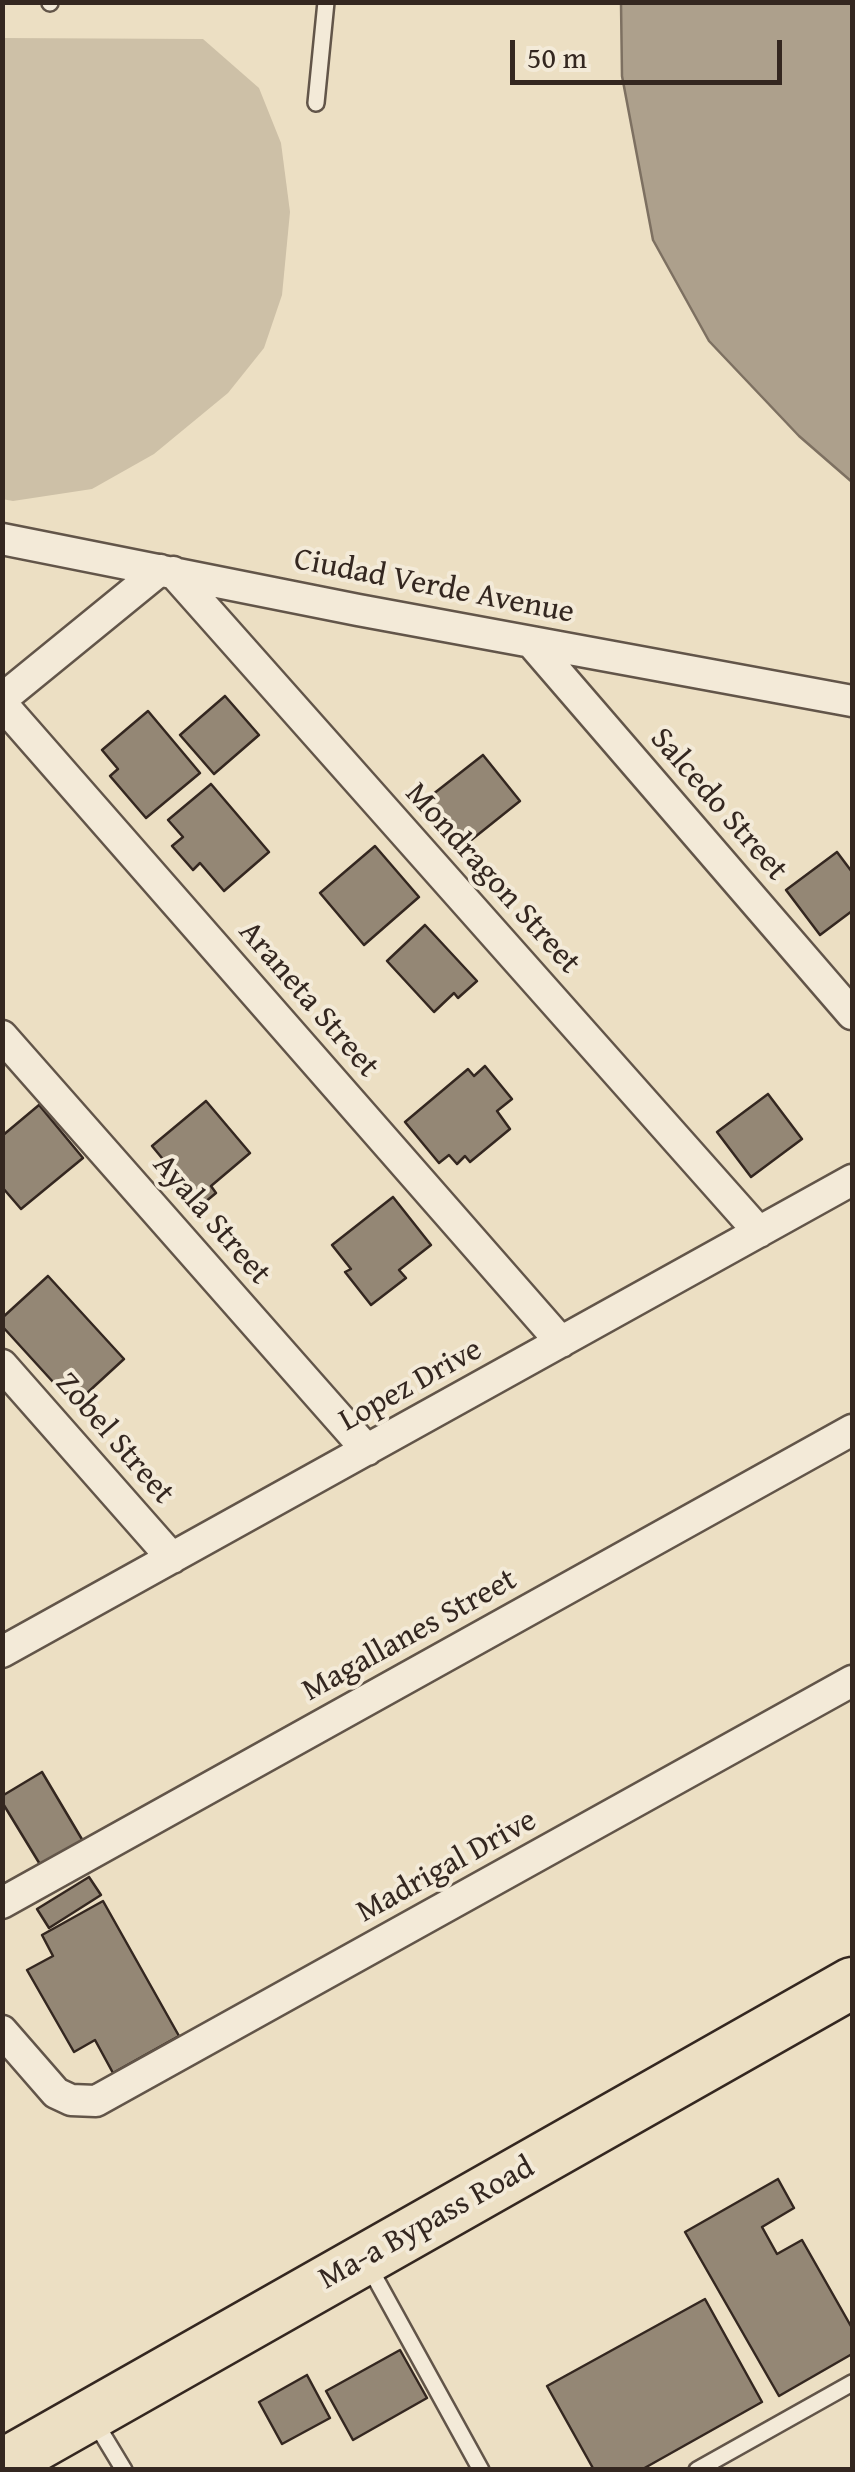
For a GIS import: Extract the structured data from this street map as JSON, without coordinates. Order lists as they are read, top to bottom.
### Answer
{
  "streets": {
    "main road": ["Ma-a Bypass Road"],
    "street": [
      "Ciudad Verde Avenue",
      "Salcedo Street",
      "Mondragon Street",
      "Araneta Street",
      "Ayala Street",
      "Lopez Drive",
      "Zobel Street",
      "Magallanes Street",
      "Madrigal Drive"
    ]
  },
  "crossings": [
    ["Ciudad Verde Avenue", "Salcedo Street"],
    ["Ciudad Verde Avenue", "Mondragon Street"],
    ["Mondragon Street", "Lopez Drive"],
    ["Araneta Street", "Lopez Drive"],
    ["Ayala Street", "Lopez Drive"],
    ["Lopez Drive", "Zobel Street"]
  ],
  "scale_bar": "50 m"
}
